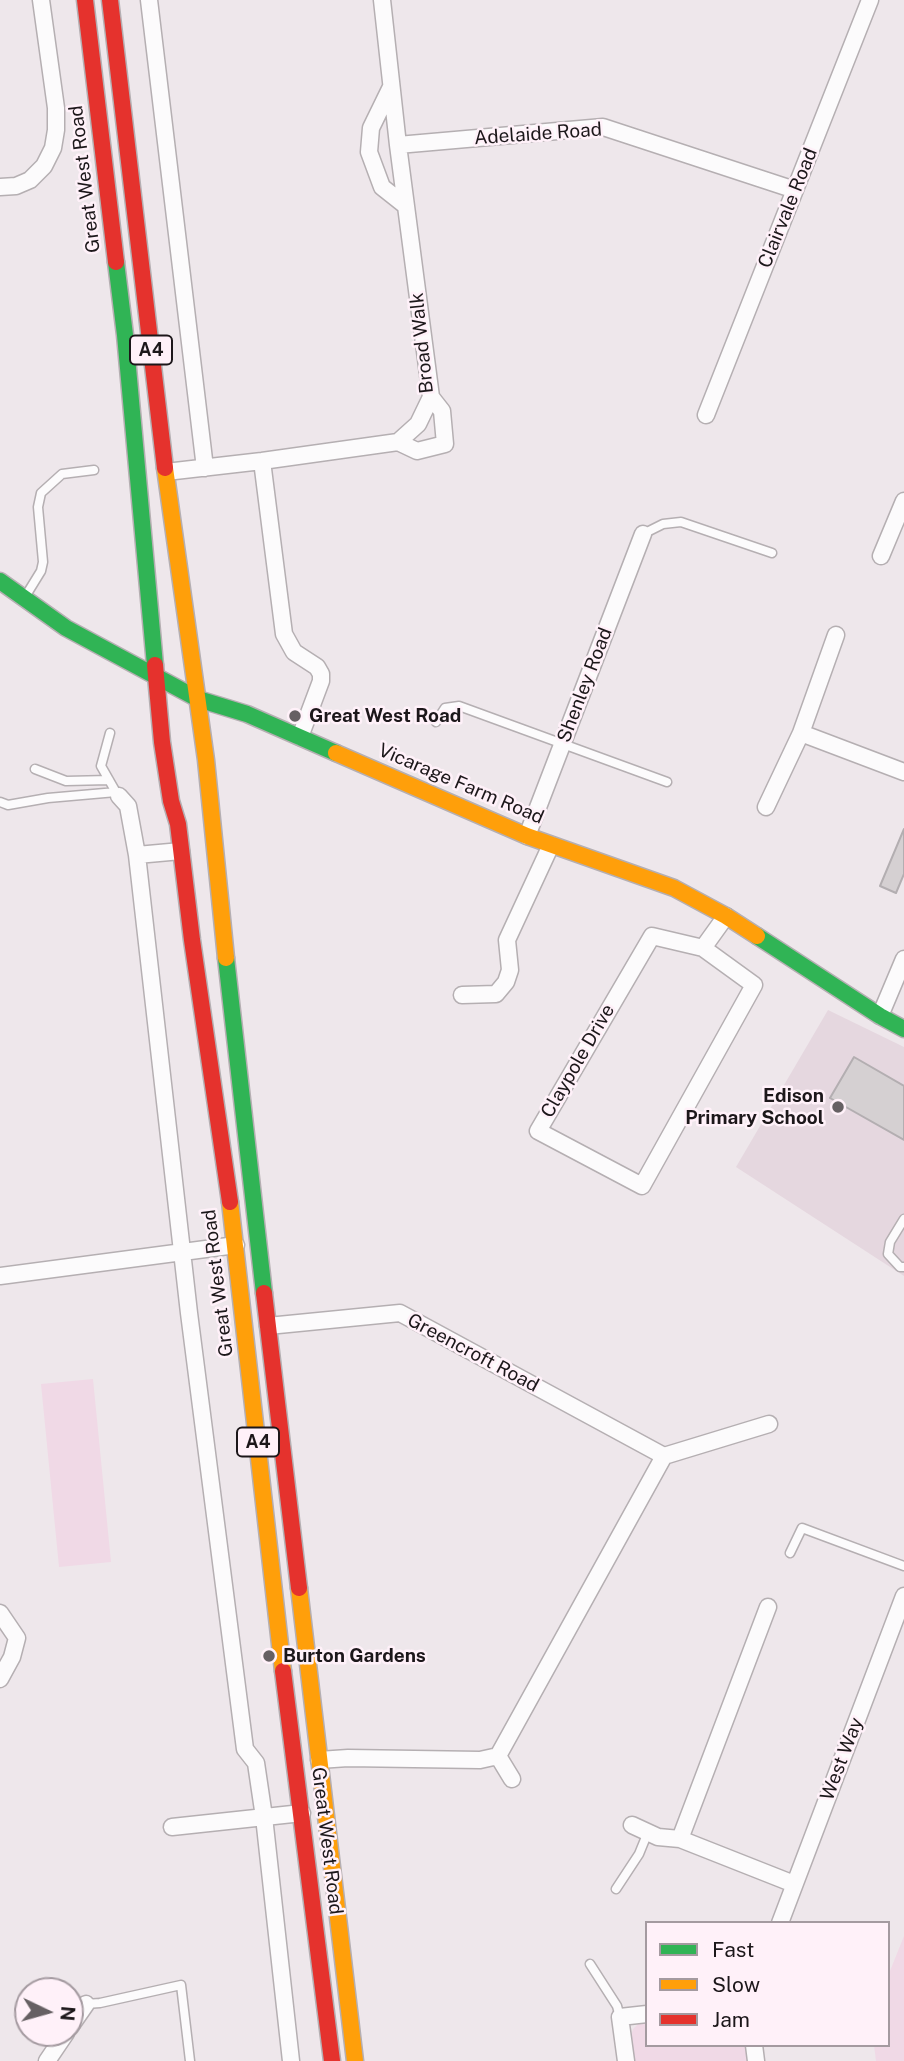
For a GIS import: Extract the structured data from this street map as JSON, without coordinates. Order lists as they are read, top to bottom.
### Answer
{
  "streets": {
    "main road": ["Great West Road", "A4", "Vicarage Farm Road"],
    "street": [
      "Adelaide Road",
      "Clairvale Road",
      "Broad Walk",
      "Shenley Road",
      "Claypole Drive",
      "Greencroft Road",
      "West Way"
    ]
  },
  "crossings": [
    ["Adelaide Road", "Clairvale Road"],
    ["Adelaide Road", "Broad Walk"],
    ["Great West Road", "Vicarage Farm Road"],
    ["Great West Road", "Greencroft Road"],
    ["Shenley Road", "Vicarage Farm Road"]
  ],
  "places": ["Great West Road", "Edison Primary School", "Burton Gardens"],
  "legend": ["Fast", "Slow", "Jam"],
  "north": "right"
}
